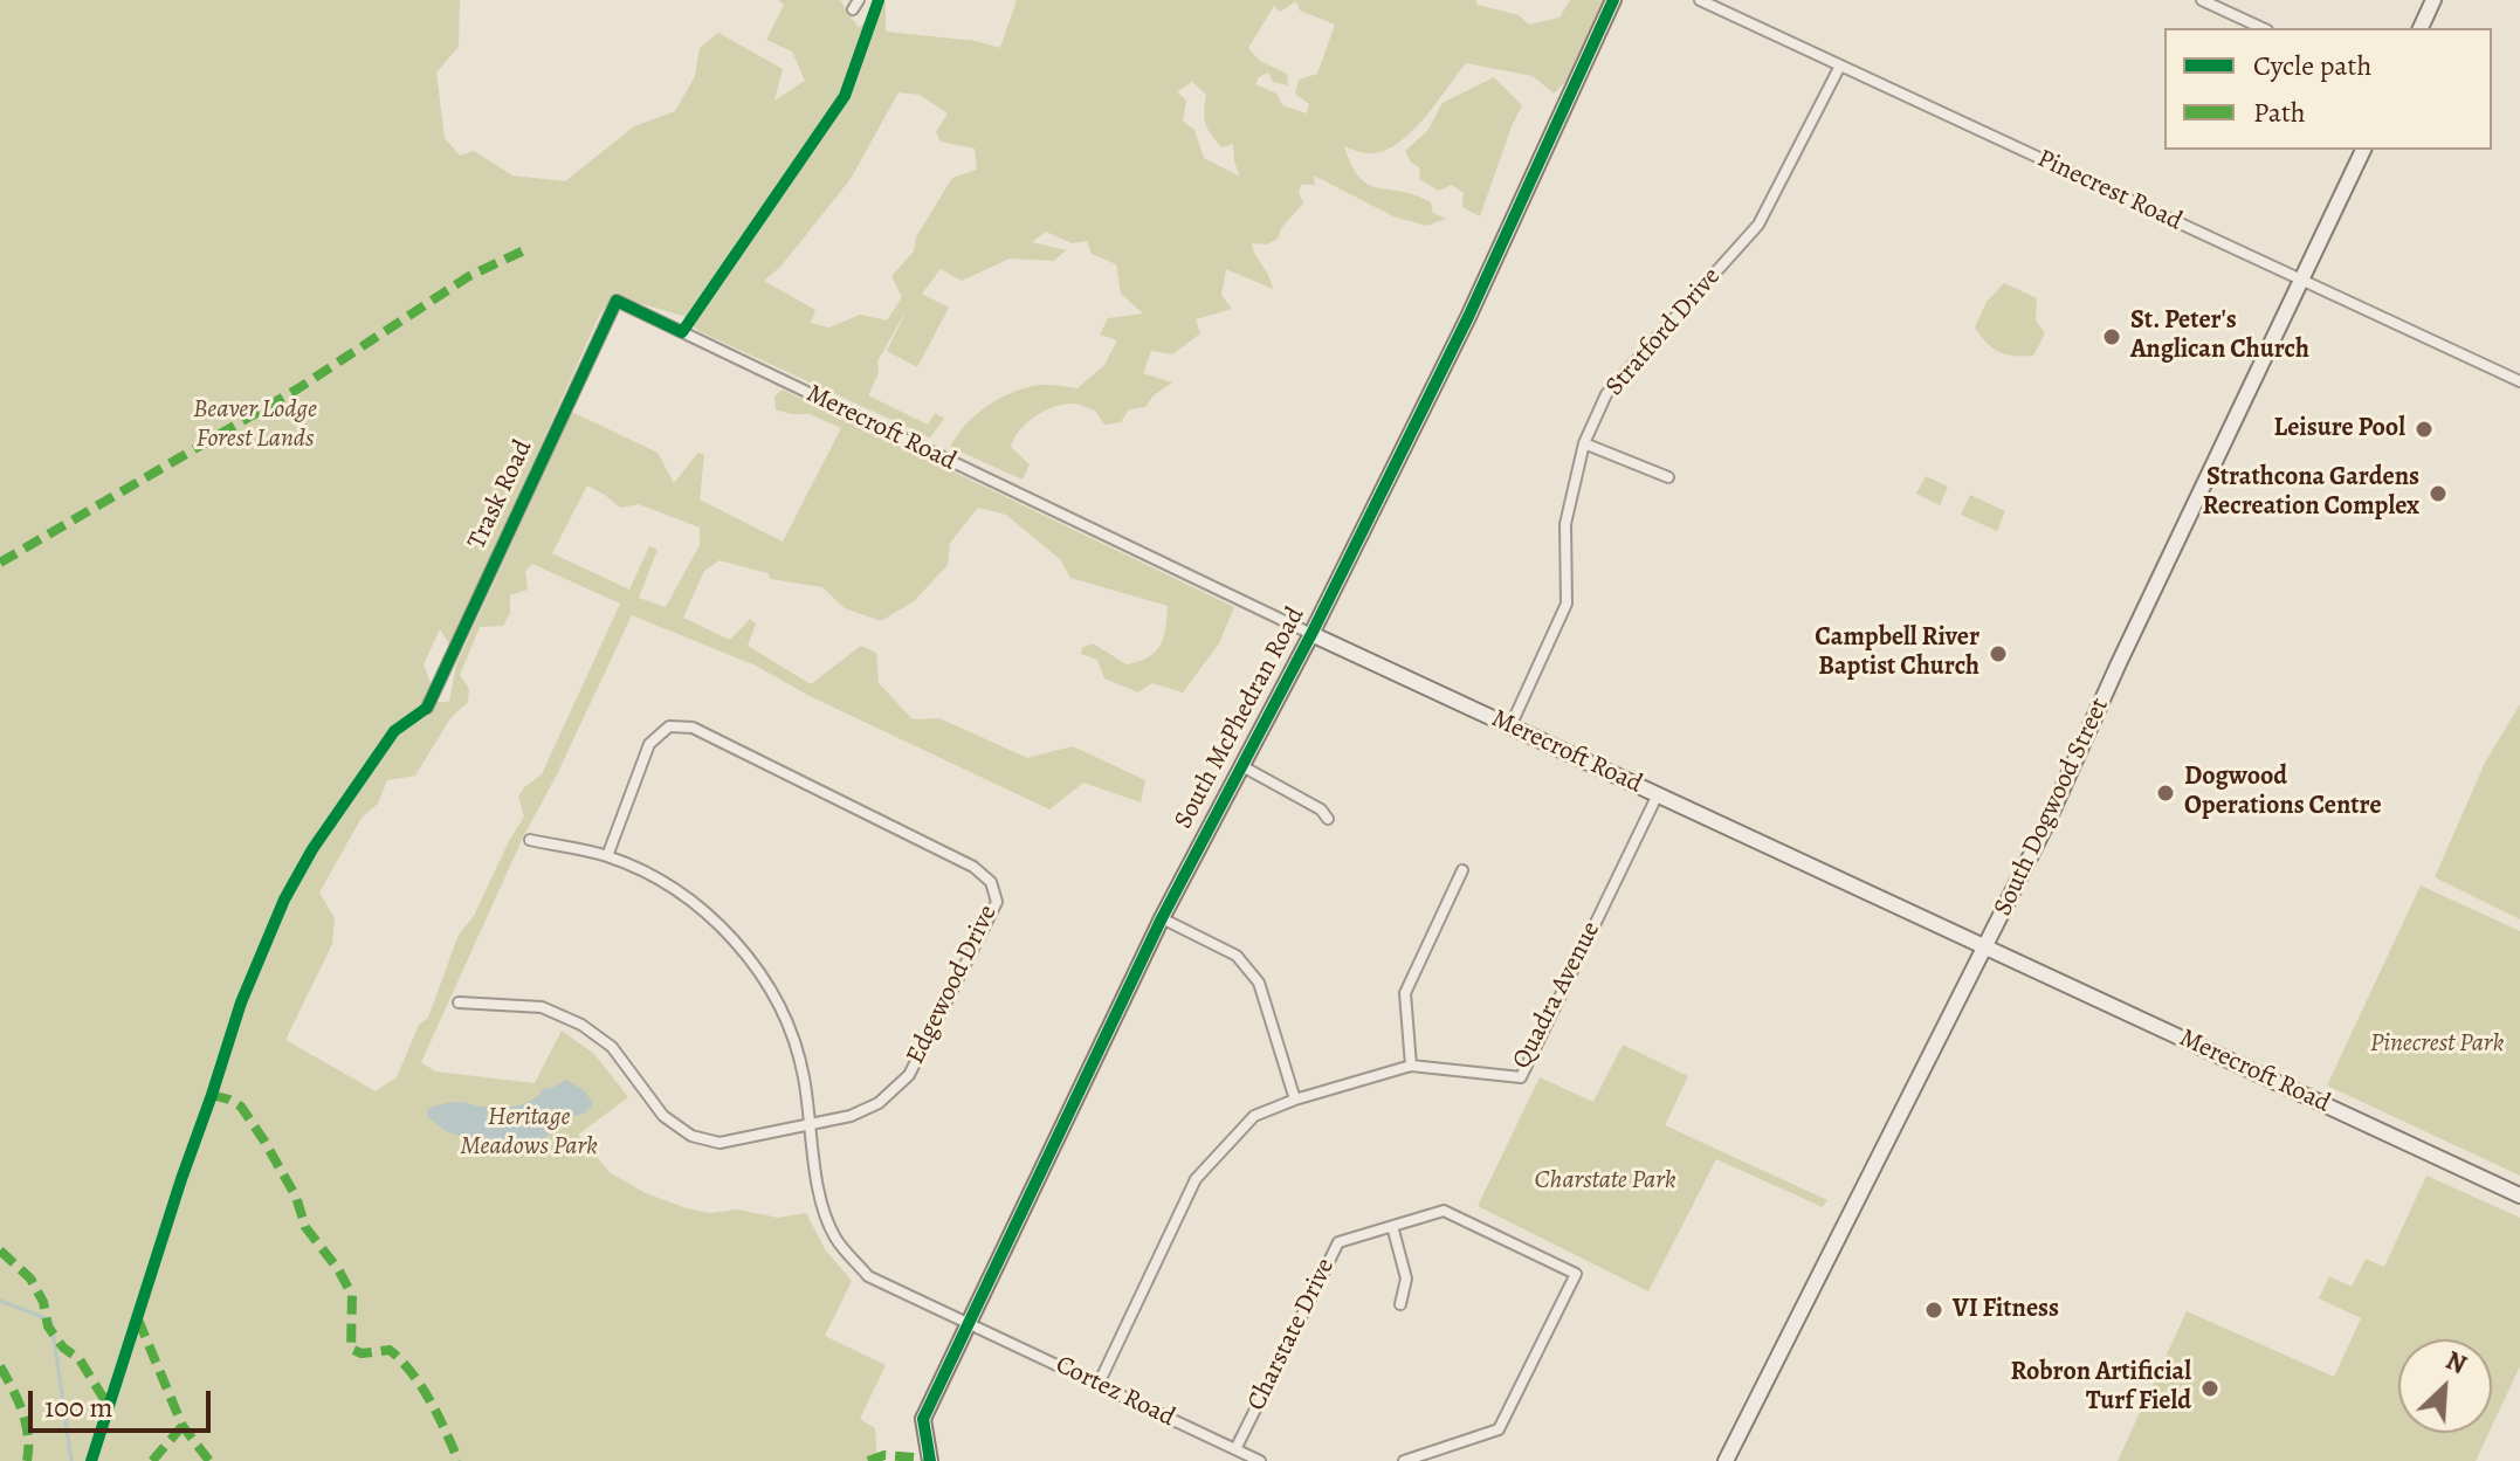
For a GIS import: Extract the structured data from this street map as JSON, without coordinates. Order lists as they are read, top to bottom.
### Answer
{
  "streets": {
    "street": [
      "Pinecrest Road",
      "Stratford Drive",
      "Merecroft Road",
      "Trask Road",
      "South McPhedran Road",
      "South Dogwood Street",
      "Edgewood Drive",
      "Quadra Avenue",
      "Charstate Drive",
      "Cortez Road"
    ]
  },
  "crossings": [
    ["Pinecrest Road", "Stratford Drive"],
    ["Pinecrest Road", "South Dogwood Street"],
    ["Stratford Drive", "Merecroft Road"],
    ["Merecroft Road", "Trask Road"],
    ["Merecroft Road", "South McPhedran Road"],
    ["Merecroft Road", "South Dogwood Street"],
    ["Merecroft Road", "Quadra Avenue"],
    ["South McPhedran Road", "Cortez Road"],
    ["Edgewood Drive", "Cortez Road"],
    ["Quadra Avenue", "Cortez Road"],
    ["Charstate Drive", "Cortez Road"]
  ],
  "parks": [
    "Beaver Lodge Forest Lands",
    "Pinecrest Park",
    "Heritage Meadows Park",
    "Charstate Park"
  ],
  "places": [
    "St. Peter's Anglican Church",
    "Leisure Pool",
    "Strathcona Gardens Recreation Complex",
    "Campbell River Baptist Church",
    "Dogwood Operations Centre",
    "VI Fitness",
    "Robron Artificial Turf Field"
  ],
  "legend": ["Cycle path", "Path"],
  "scale_bar": "100 m",
  "north": "top right"
}
